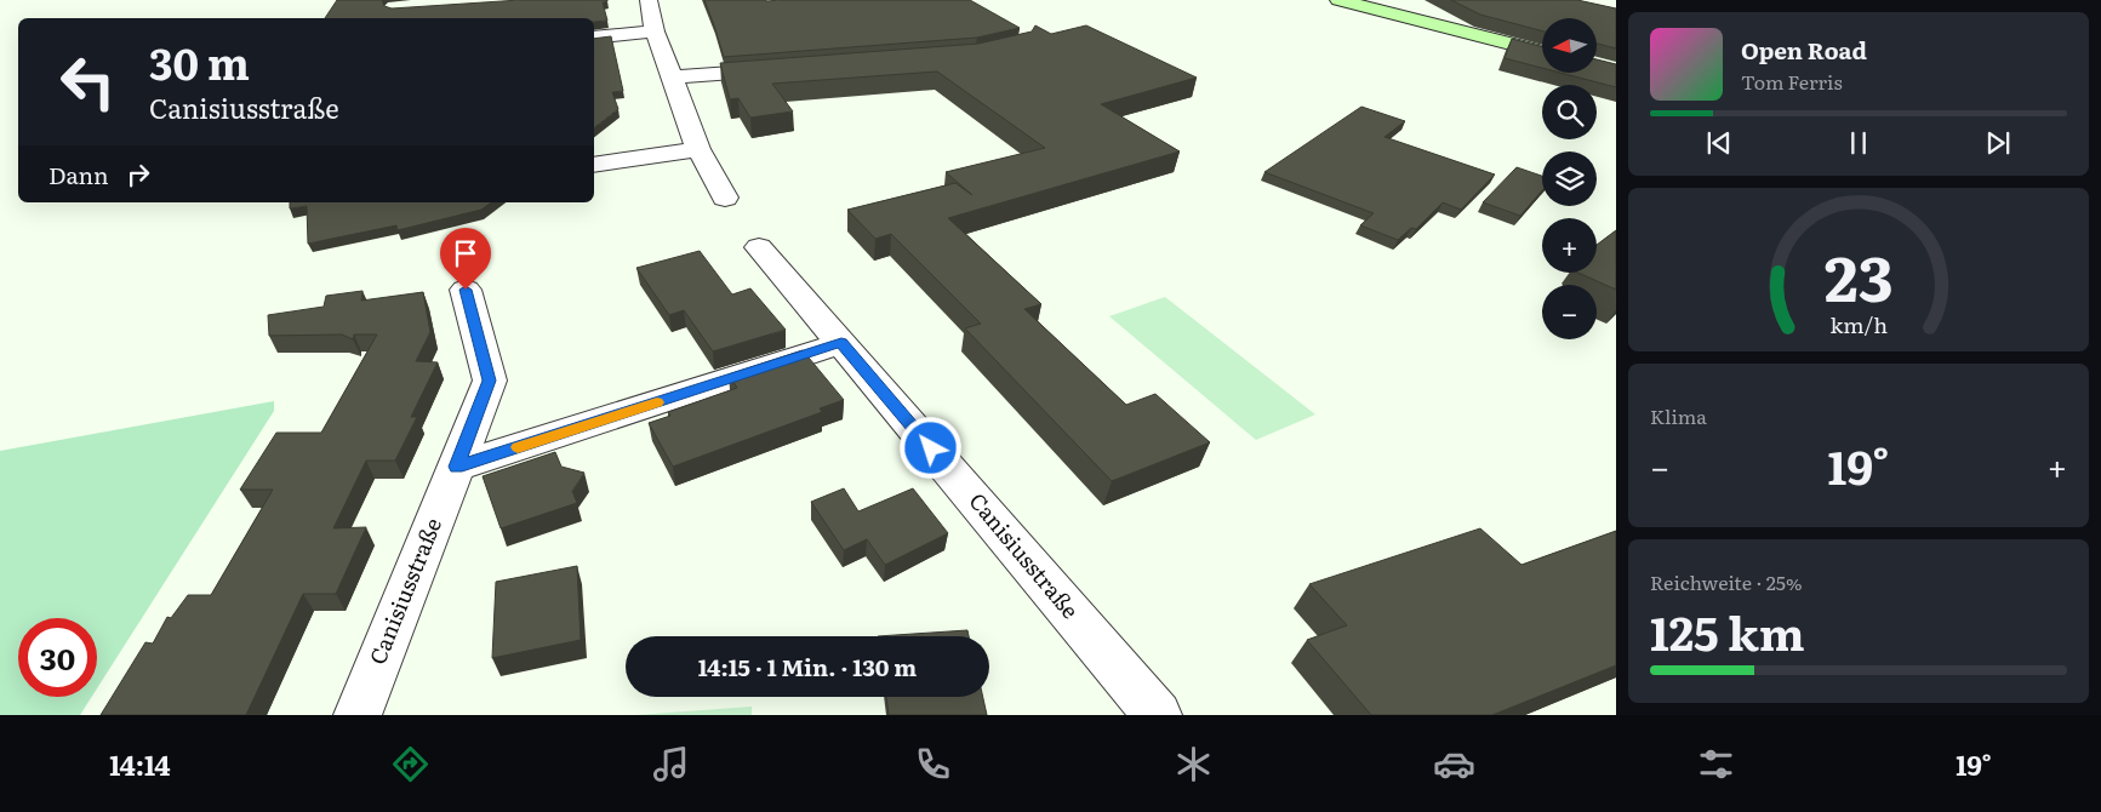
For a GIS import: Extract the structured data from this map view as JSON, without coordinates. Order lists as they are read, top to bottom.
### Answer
{
  "streets": {
    "street": ["Canisiusstraße"]
  },
  "north": "left",
  "page": {
    "map_buttons": ["+", "−"],
    "turn": ["30 m", "Canisiusstraße"],
    "song": ["Open Road", "Tom Ferris"],
    "then": "Dann",
    "tile": [
      "Klima",
      ["Reichweite · 25%", "125 km"]
    ],
    "heat": ["−", "19°", "+"],
    "limit": "30",
    "trip": "14:15 · 1 Min. · 130 m",
    "tabs": ["14:14", "19°"],
    "gauge": ["23", "km/h"]
  }
}
